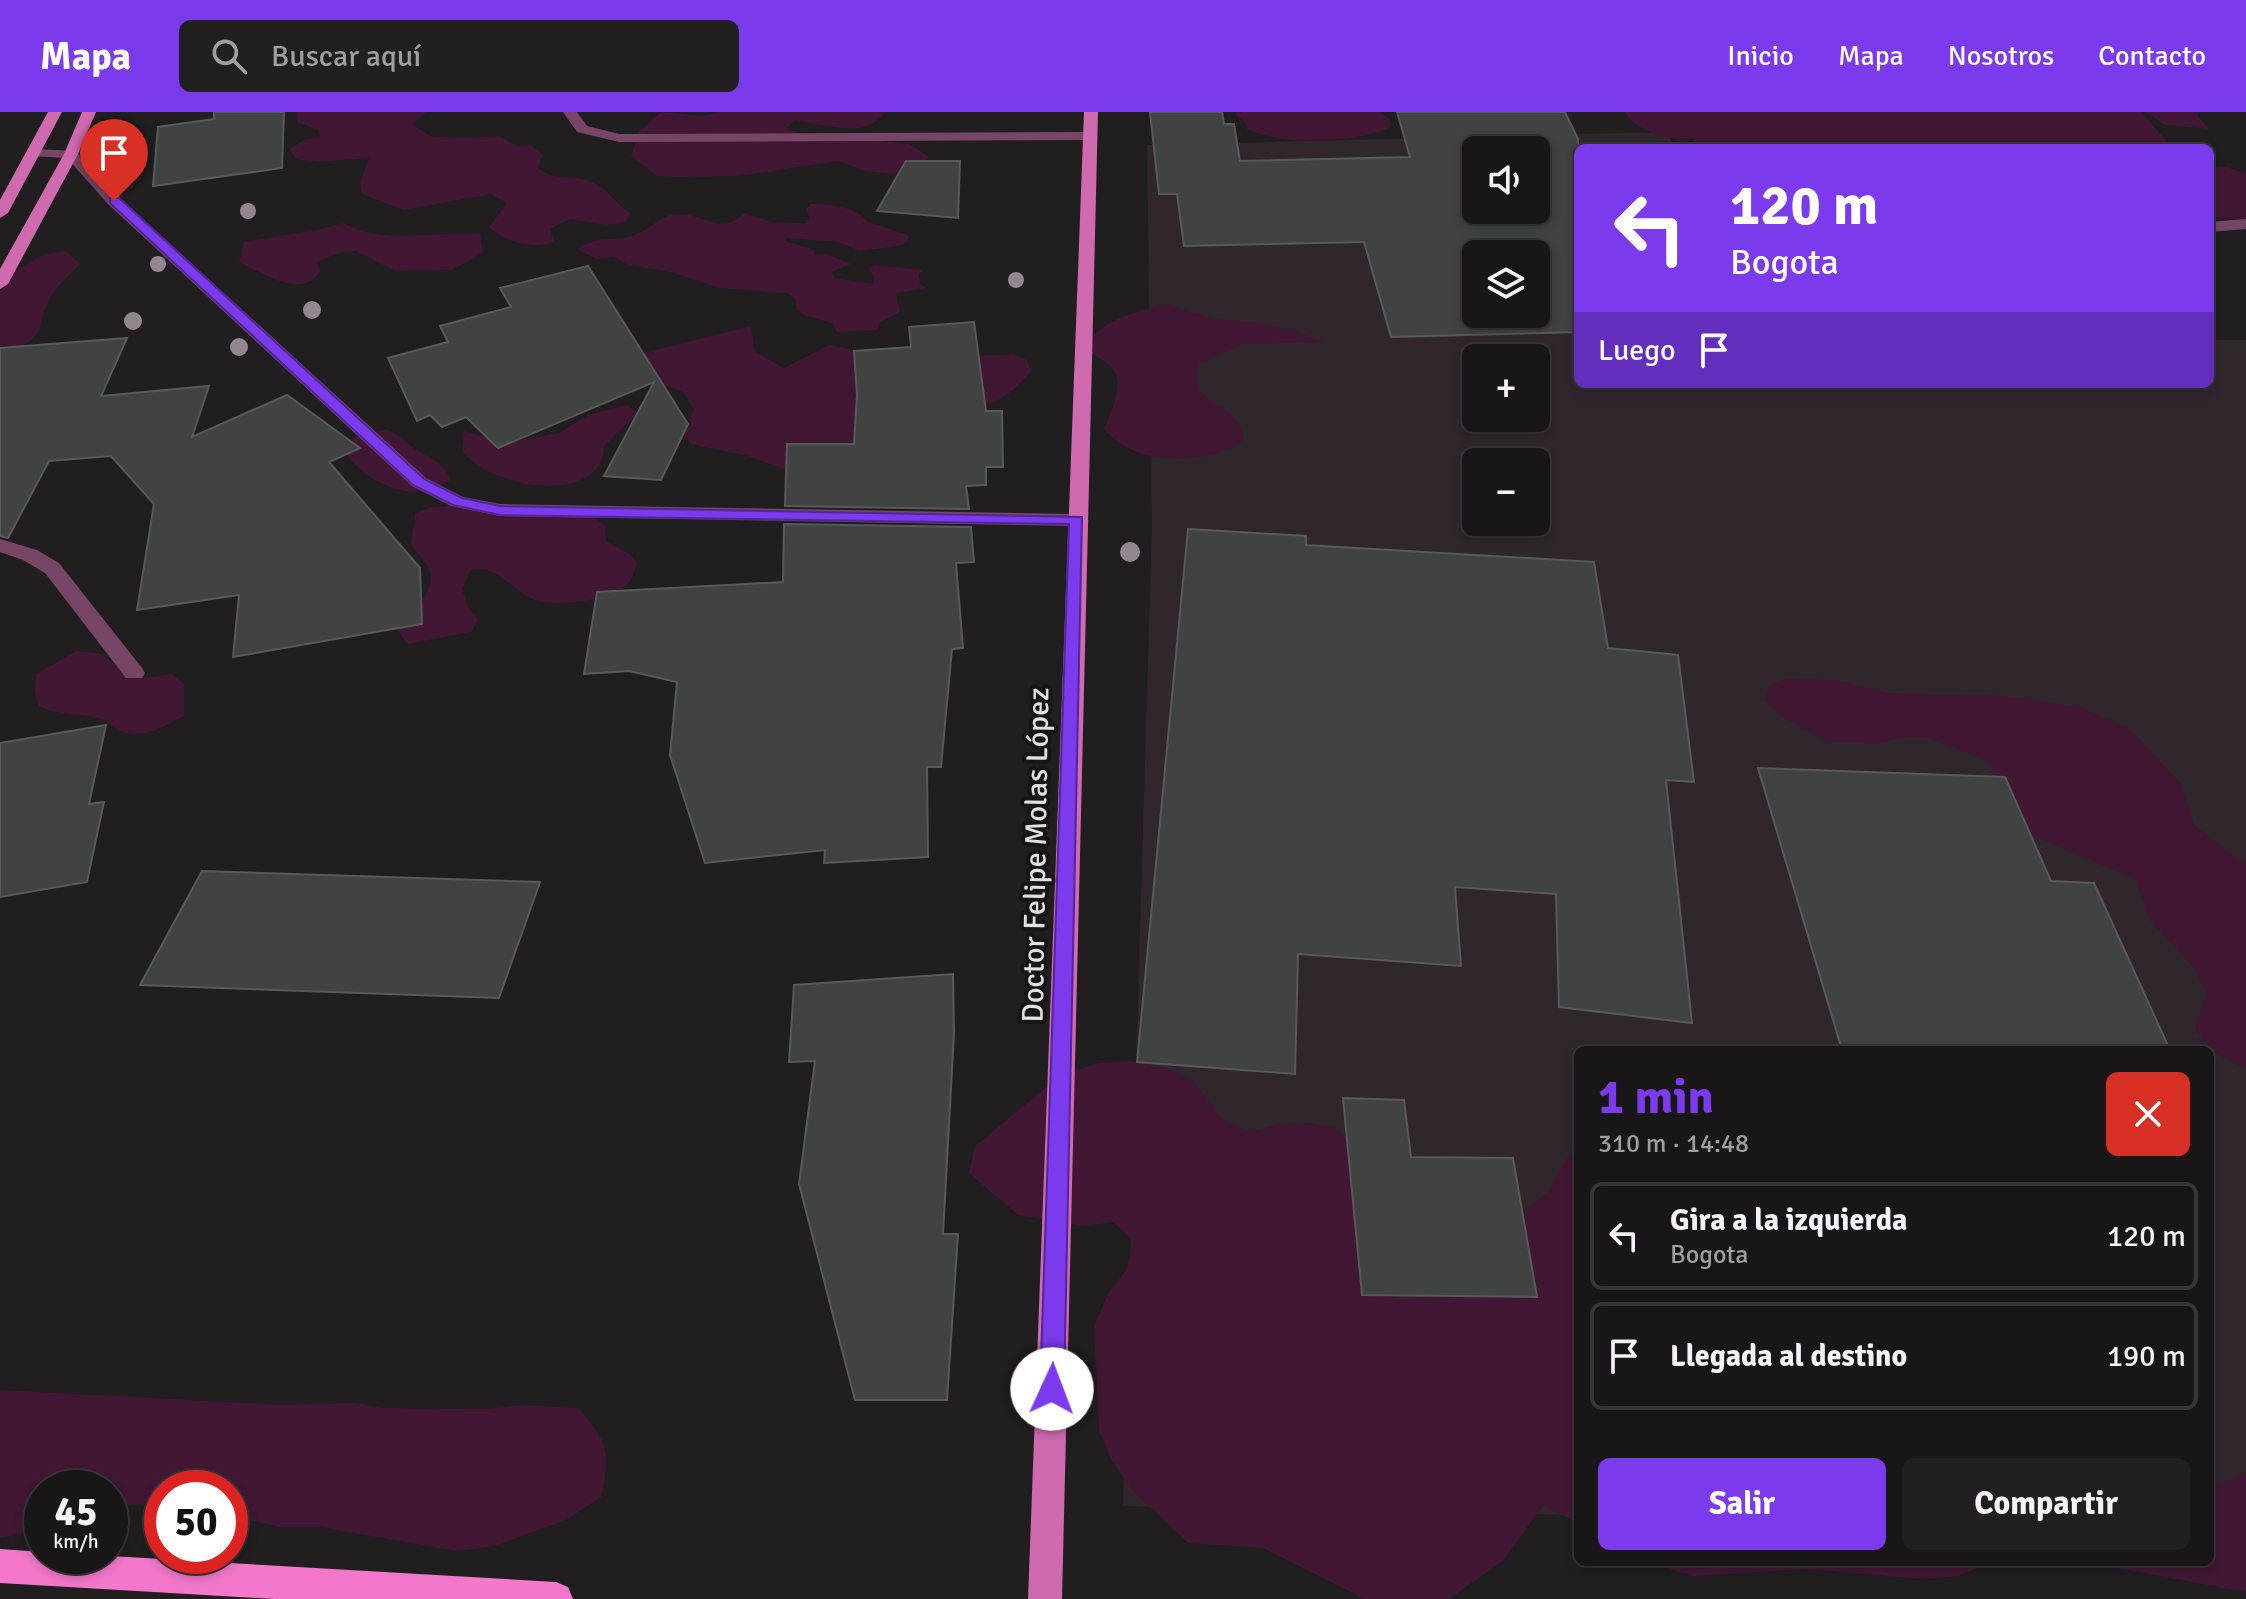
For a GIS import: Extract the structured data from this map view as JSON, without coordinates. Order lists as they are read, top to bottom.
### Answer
{
  "streets": {
    "main road": ["Doctor Felipe Molas López"]
  },
  "page": {
    "header": "Mapa",
    "search": "Buscar aquí",
    "nav": [
      "Inicio",
      "Mapa",
      "Nosotros",
      "Contacto"
    ],
    "map_buttons": ["+", "−"],
    "turn": ["120 m", "Bogota"],
    "then": "Luego",
    "heading": ["1 min", "310 m · 14:48"],
    "list": [
      {
        "name": "Gira a la izquierda",
        "note": "Bogota",
        "value": "120 m"
      },
      {
        "name": "Llegada al destino",
        "value": "190 m"
      }
    ],
    "buttons": ["Salir", "Compartir"],
    "speed": "45 km/h",
    "limit": "50"
  }
}
